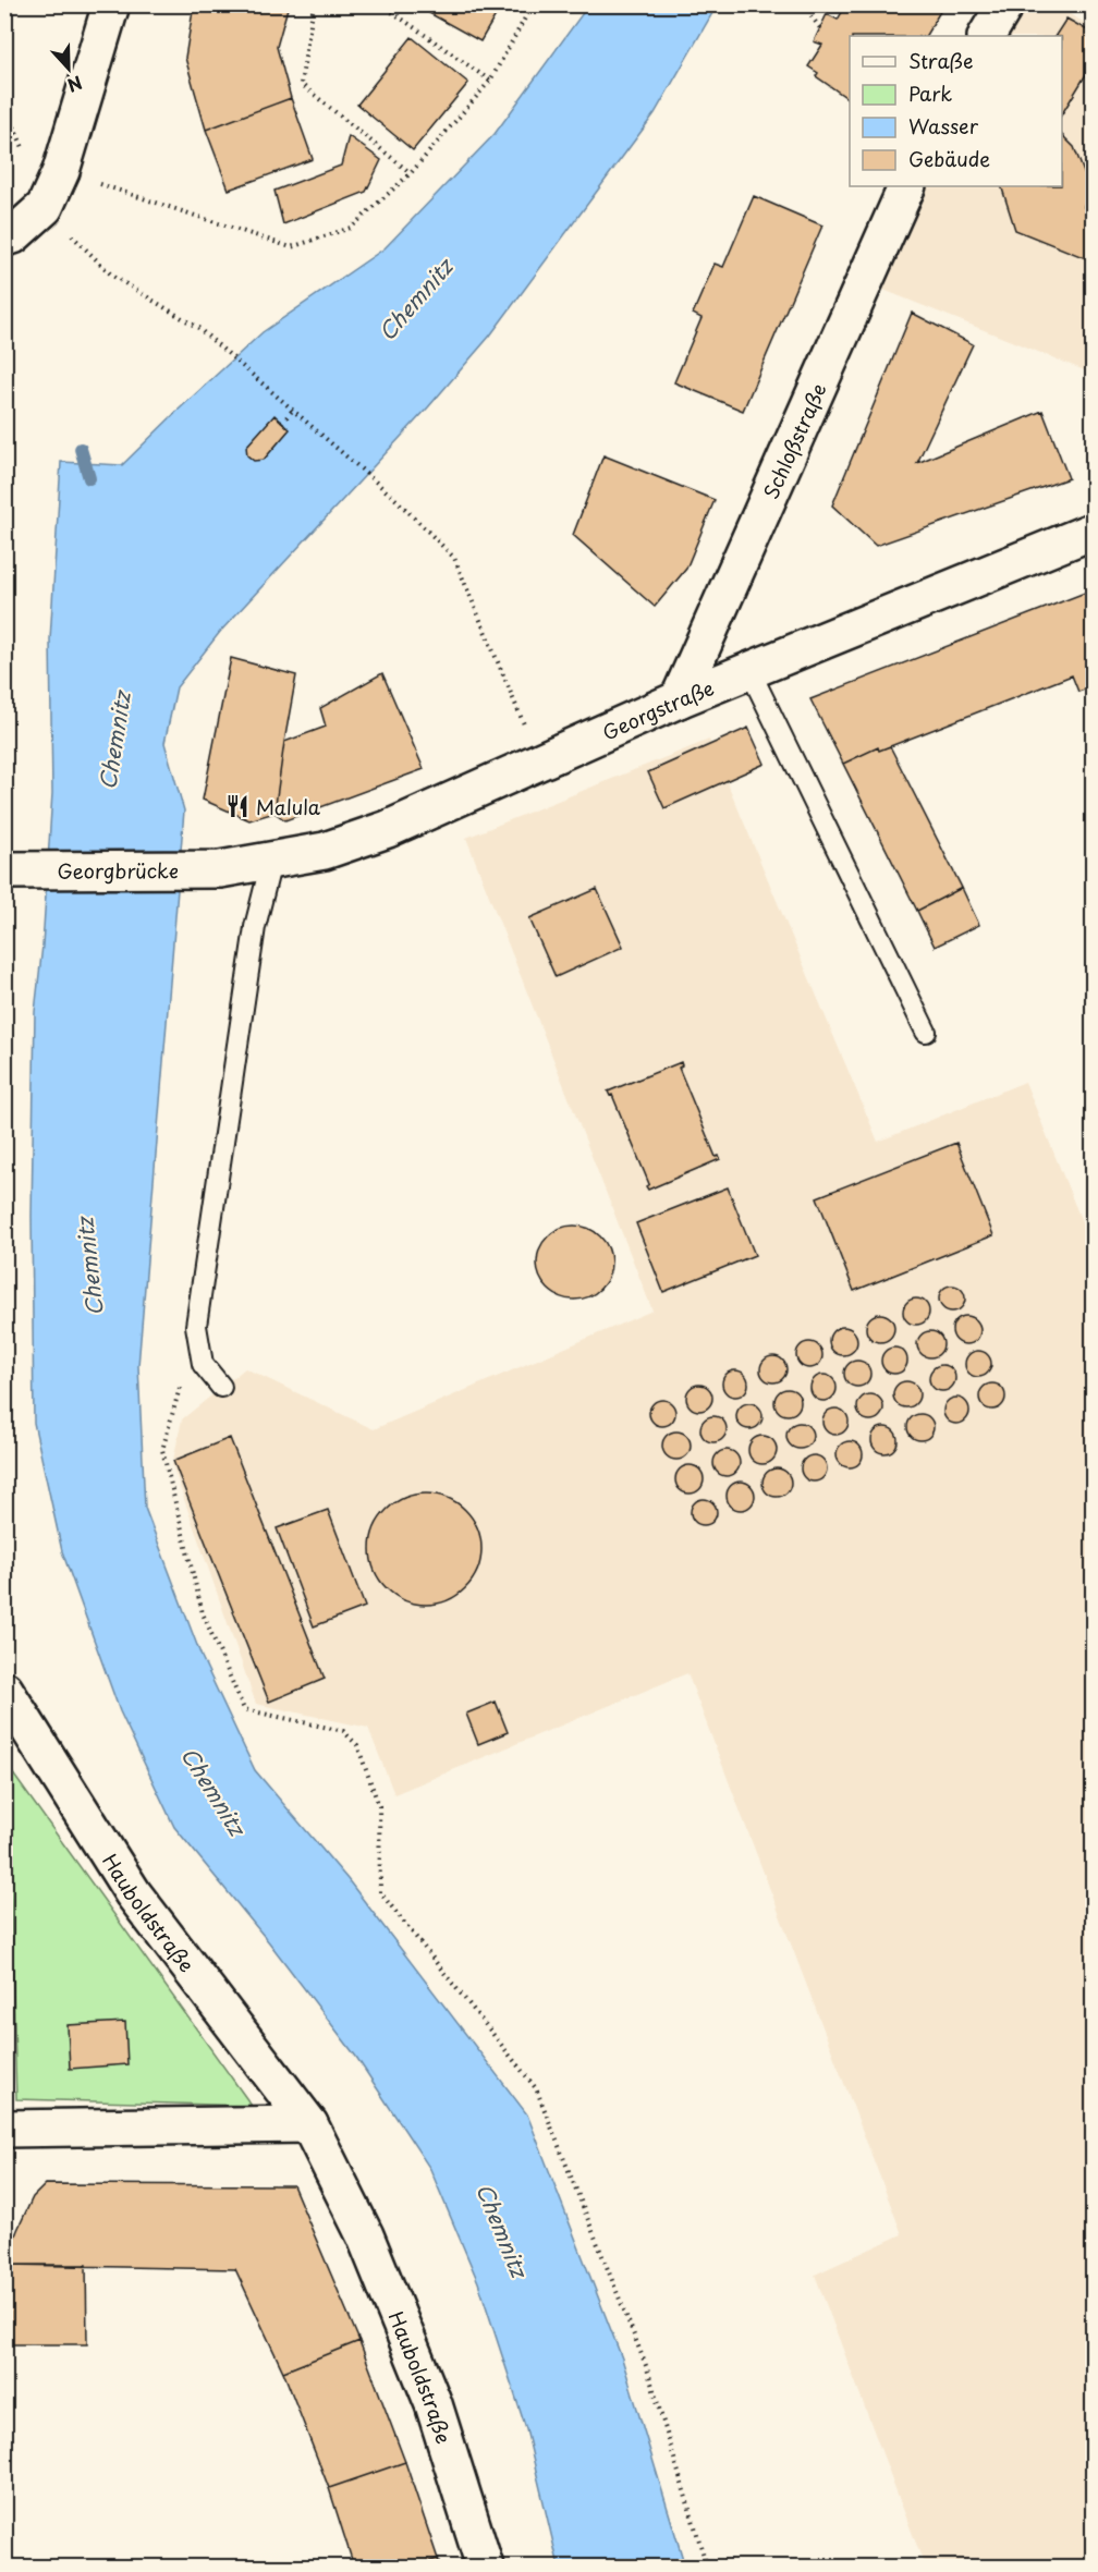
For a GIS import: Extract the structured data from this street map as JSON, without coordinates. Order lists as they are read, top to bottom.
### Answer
{
  "streets": {
    "street": [
      "Schloßstraße",
      "Georgstraße",
      "Georgbrücke",
      "Hauboldstraße"
    ]
  },
  "crossings": [
    ["Schloßstraße", "Georgstraße"],
    ["Georgstraße", "Georgbrücke"]
  ],
  "water": ["Chemnitz"],
  "places": {
    "restaurant": ["Malula"]
  },
  "legend": [
    "Straße",
    "Park",
    "Wasser",
    "Gebäude"
  ],
  "north": "bottom"
}
